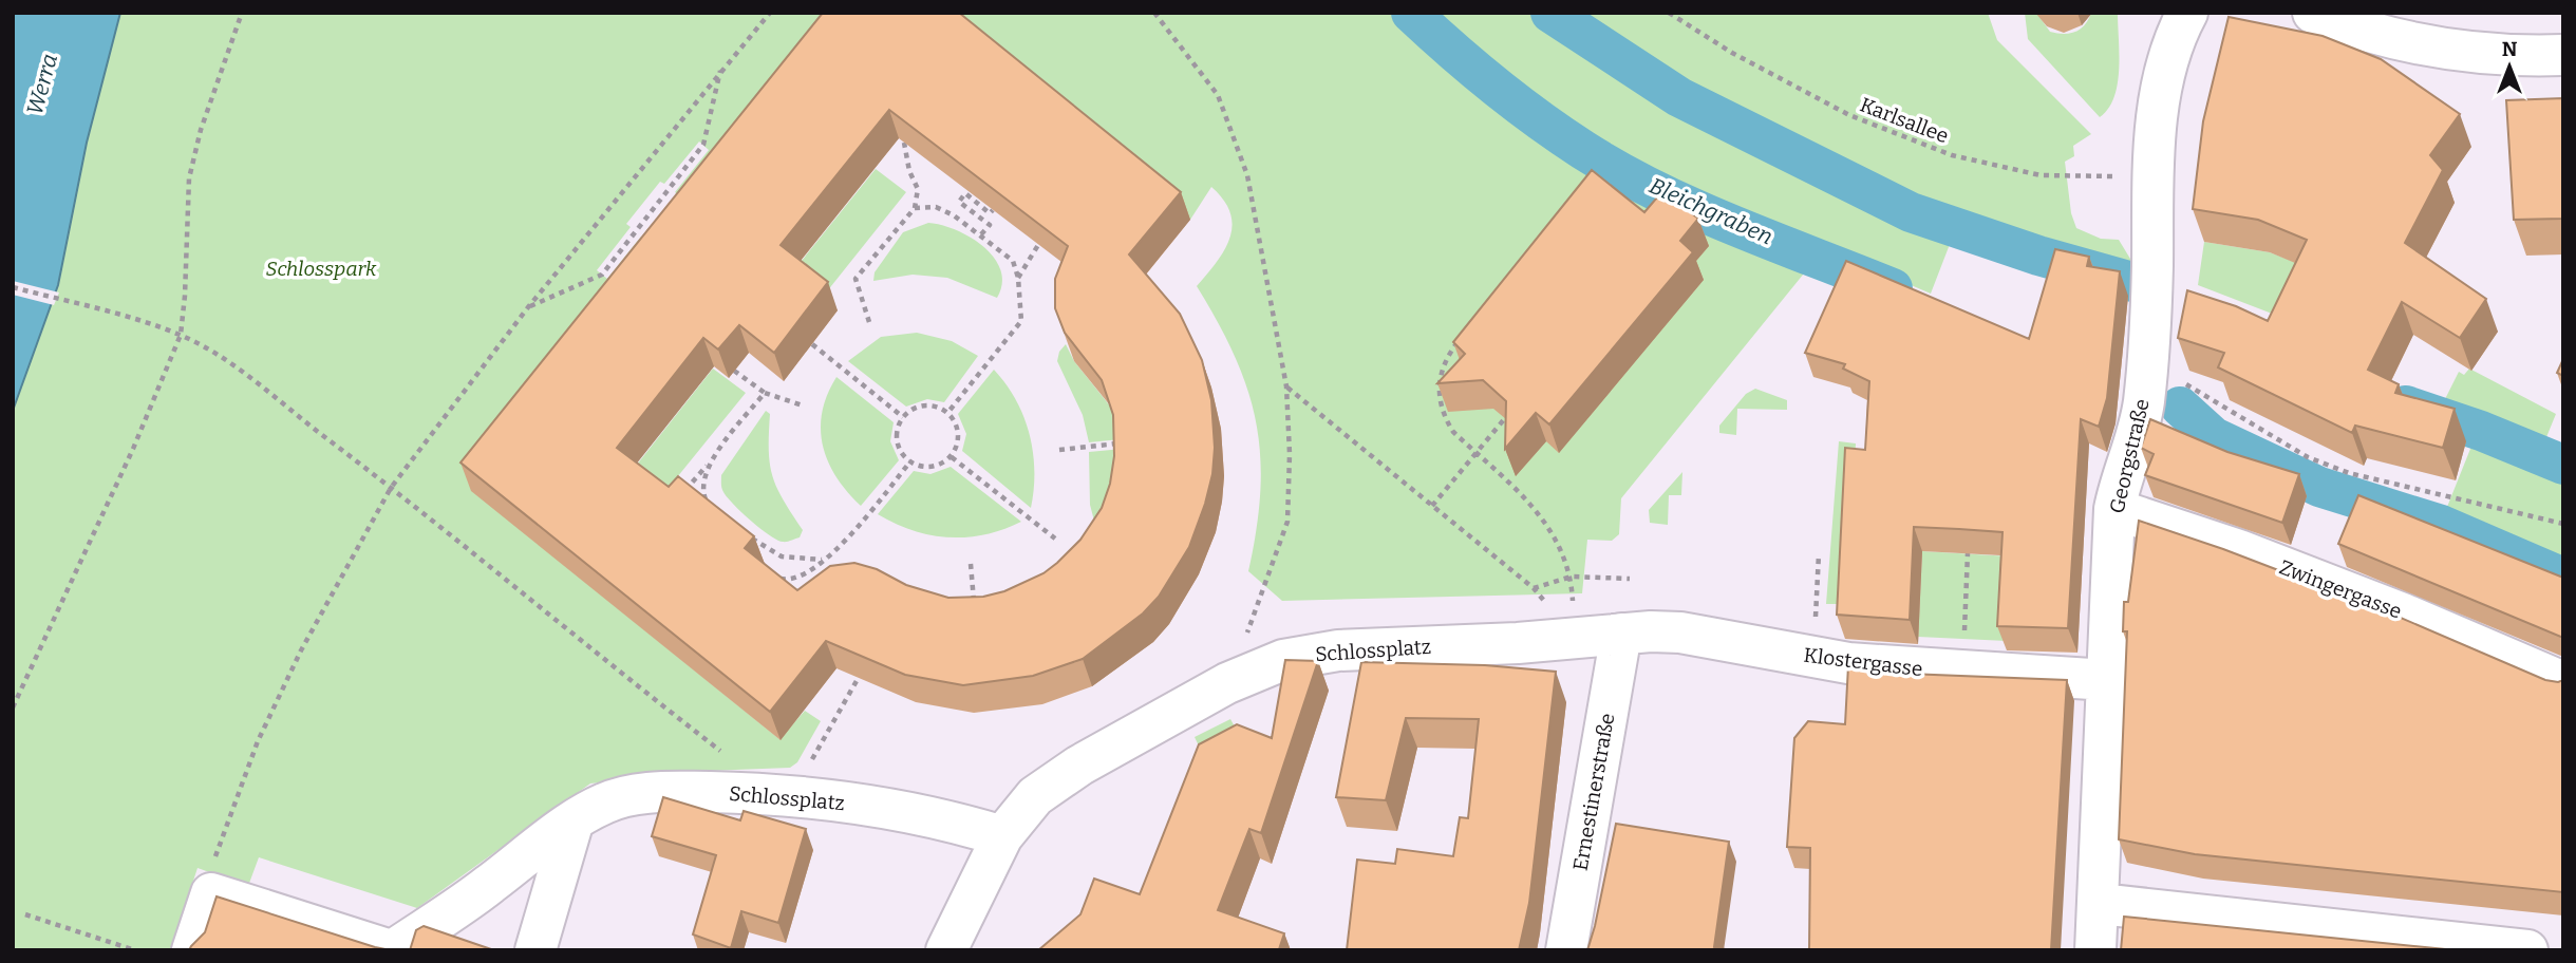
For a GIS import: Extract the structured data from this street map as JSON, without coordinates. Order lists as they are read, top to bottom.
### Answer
{
  "streets": {
    "street": [
      "Georgstraße",
      "Zwingergasse",
      "Schlossplatz",
      "Klostergasse",
      "Ernestinerstraße"
    ],
    "path": ["Karlsallee"]
  },
  "crossings": [
    ["Karlsallee", "Georgstraße"],
    ["Georgstraße", "Zwingergasse"],
    ["Georgstraße", "Klostergasse"],
    ["Schlossplatz", "Klostergasse"],
    ["Schlossplatz", "Ernestinerstraße"],
    ["Klostergasse", "Ernestinerstraße"]
  ],
  "water": ["Werra", "Bleichgraben"],
  "parks": ["Schlosspark"],
  "north": "top"
}
